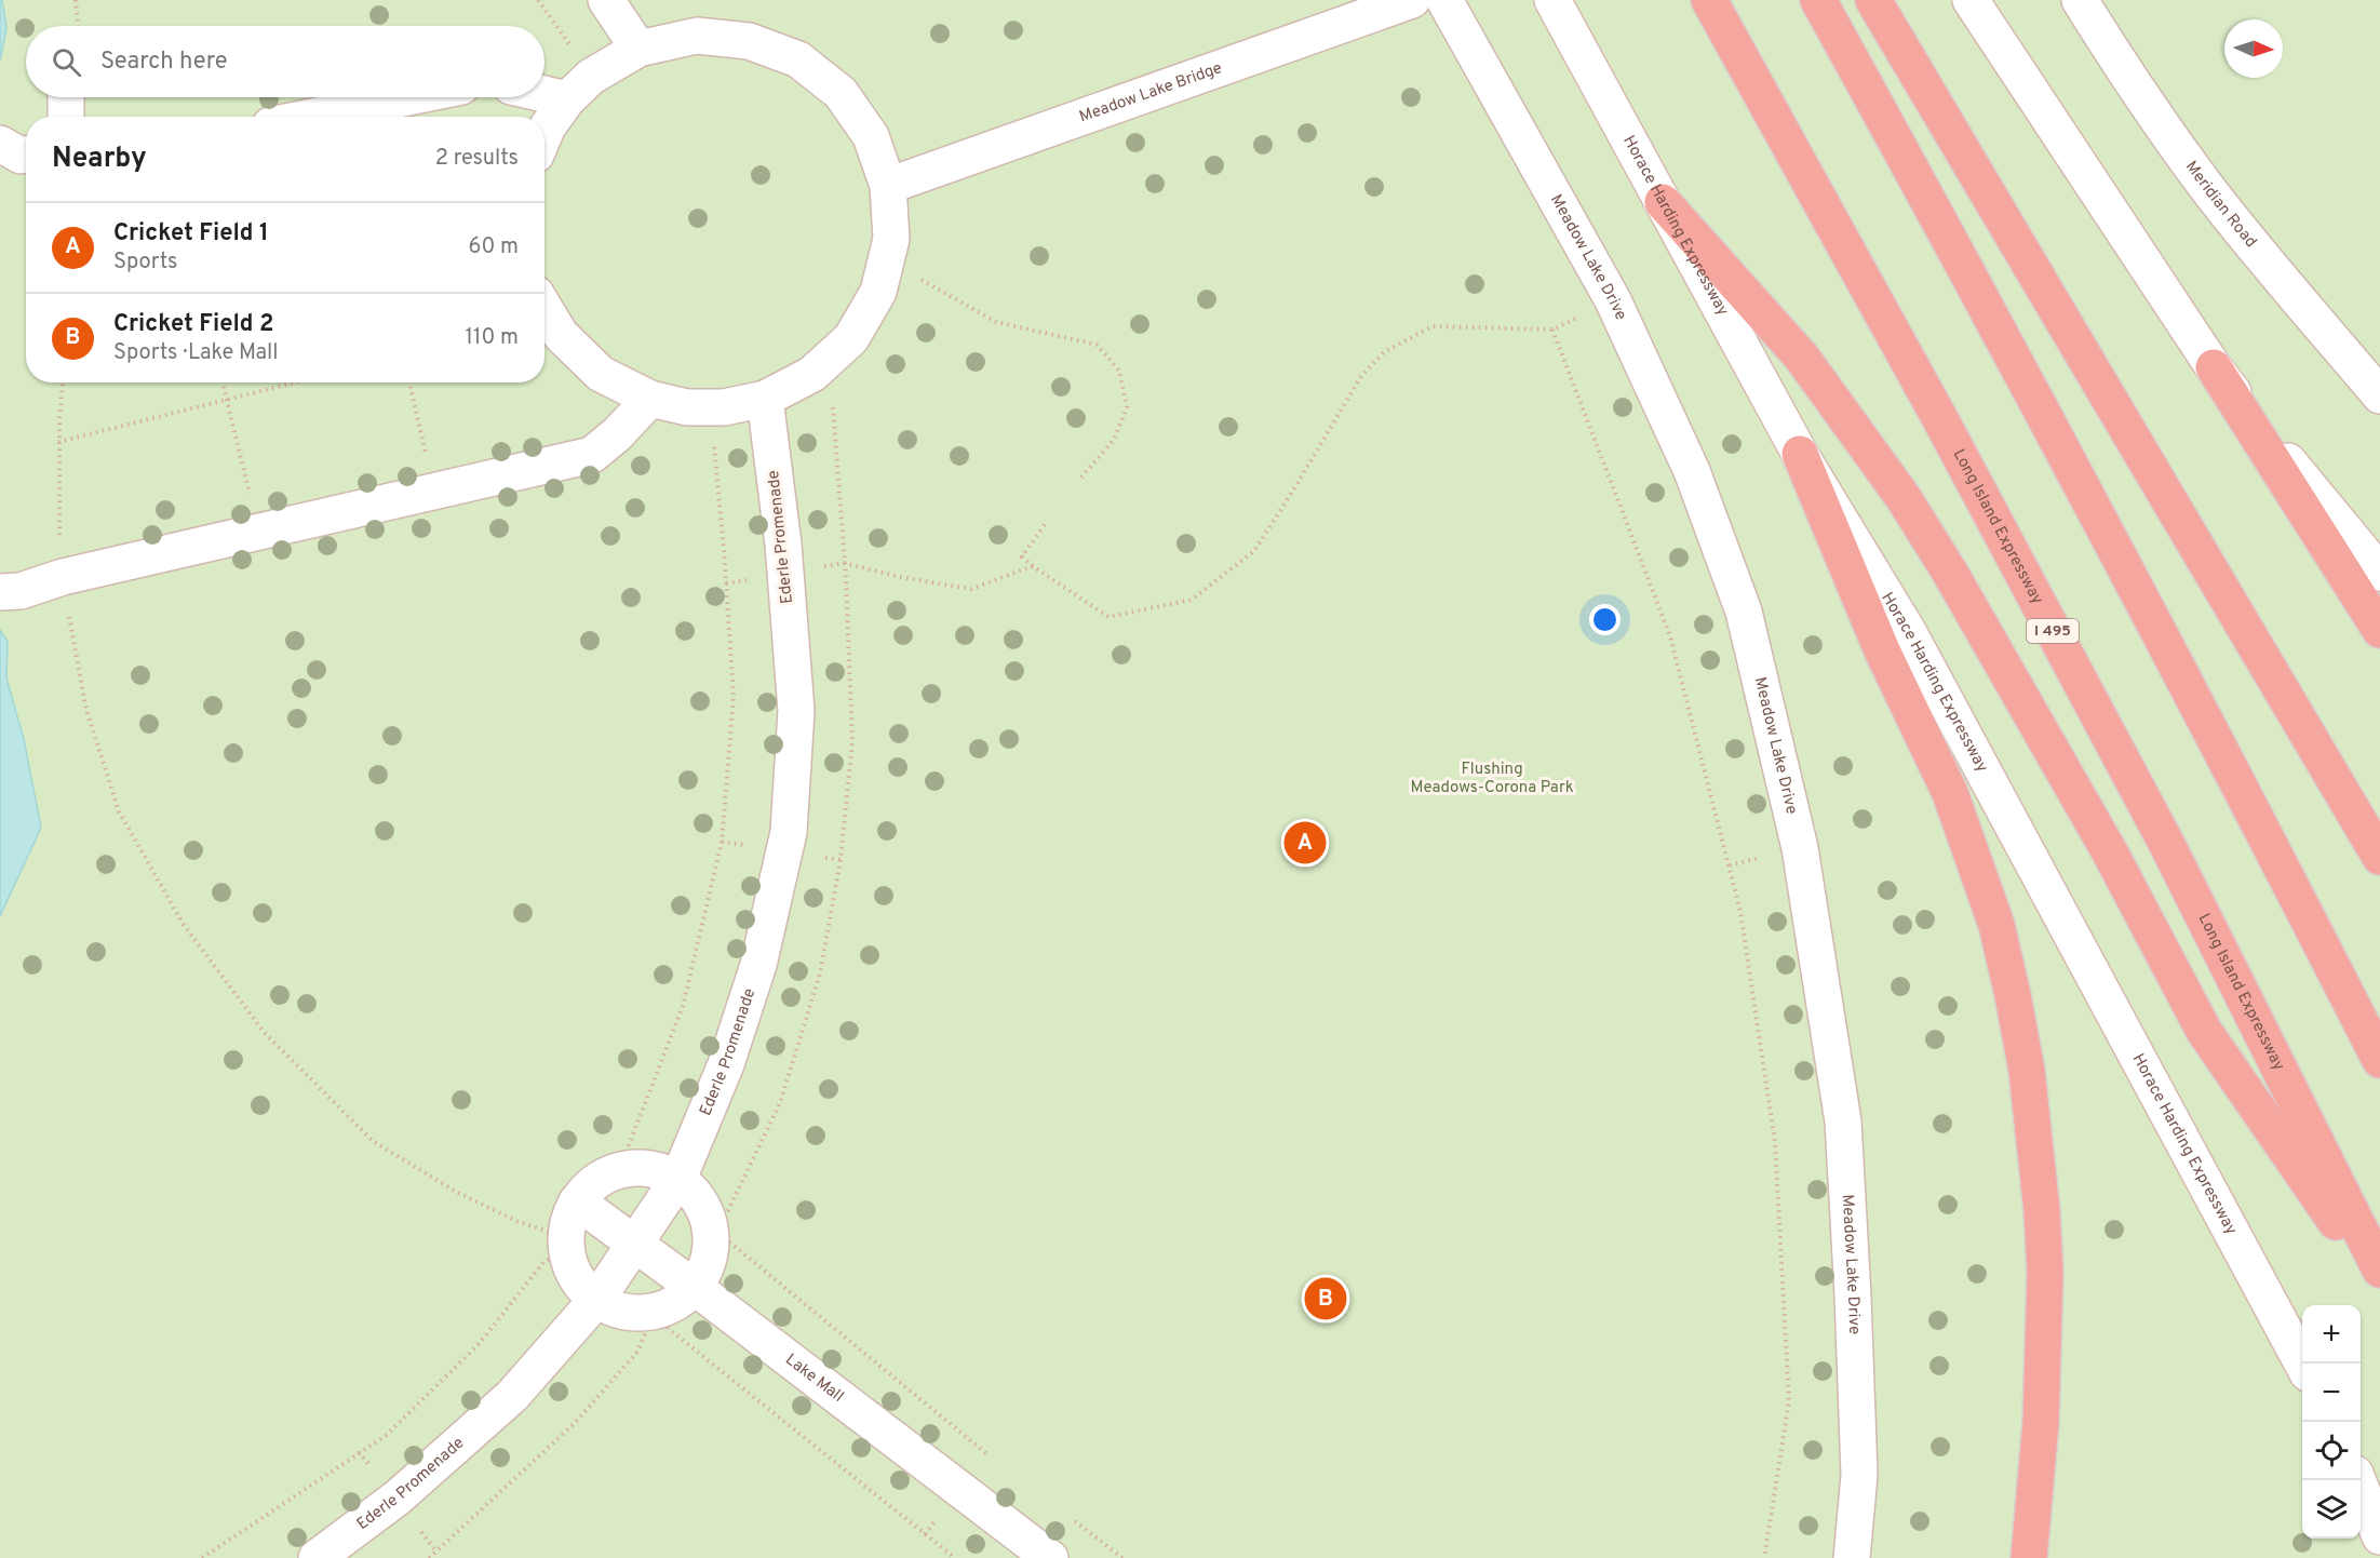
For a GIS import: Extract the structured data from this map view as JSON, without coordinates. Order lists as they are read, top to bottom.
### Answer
{
  "streets": {
    "highway": ["Long Island Expressway", "I 495"],
    "street": [
      "Meadow Lake Bridge",
      "Meridian Road",
      "Horace Harding Expressway",
      "Meadow Lake Drive",
      "Ederle Promenade",
      "Lake Mall"
    ]
  },
  "crossings": [
    ["Ederle Promenade", "Lake Mall"]
  ],
  "parks": ["Flushing Meadows-Corona Park"],
  "north": "right",
  "page": {
    "search": "Search here",
    "heading": ["Nearby", "2 results"],
    "list": [
      {
        "mark": "A",
        "name": "Cricket Field 1",
        "note": "Sports",
        "value": "60 m"
      },
      {
        "mark": "B",
        "name": "Cricket Field 2",
        "note": "Sports · Lake Mall",
        "value": "110 m"
      }
    ],
    "pins": ["A", "B"],
    "map_buttons": ["+", "−"]
  }
}
